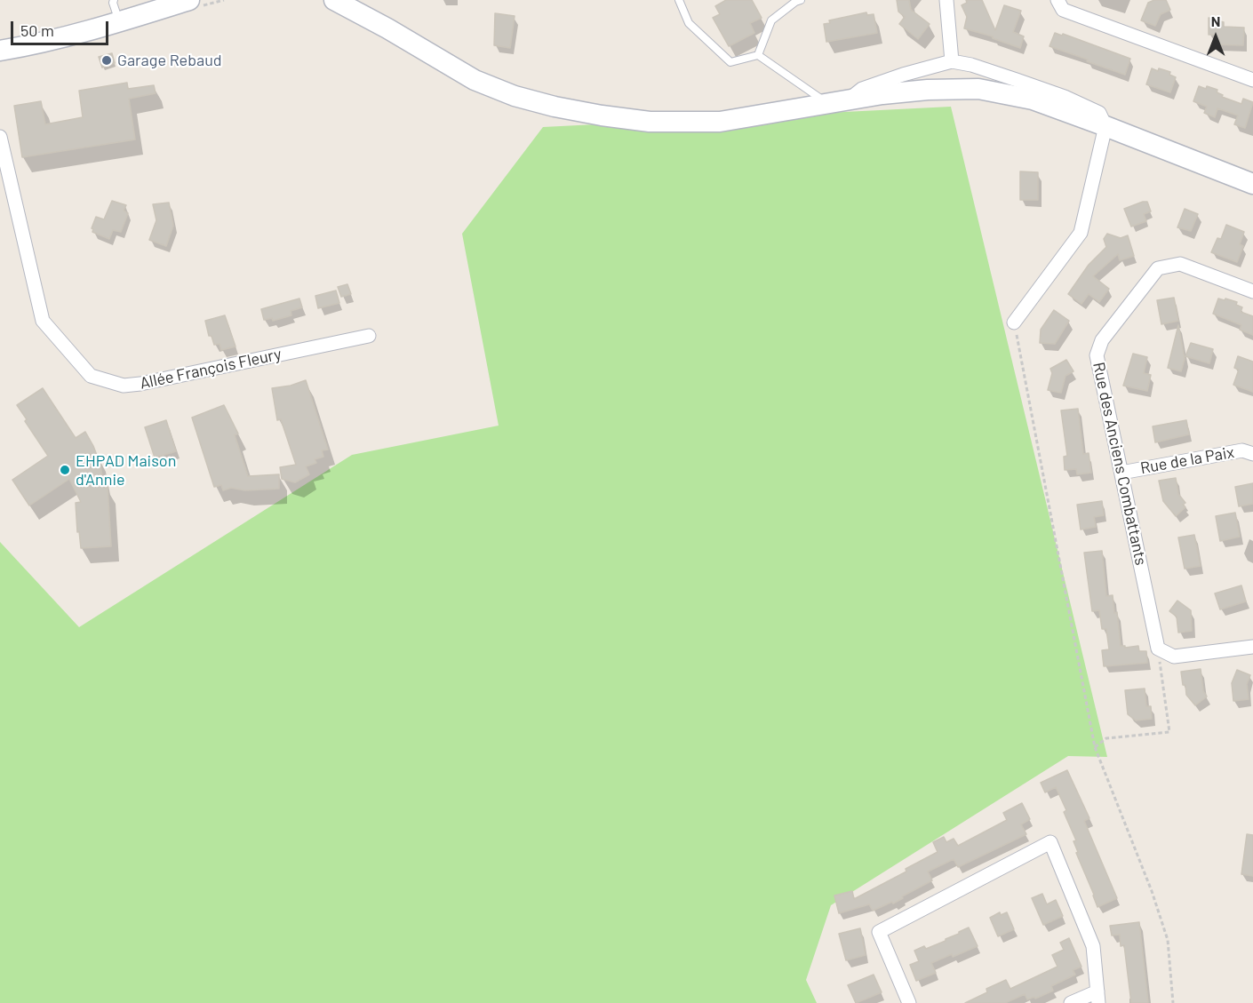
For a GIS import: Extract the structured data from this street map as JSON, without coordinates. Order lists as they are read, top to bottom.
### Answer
{
  "streets": {
    "street": ["Allée François Fleury", "Rue de la Paix", "Rue des Anciens Combattants"]
  },
  "crossings": [
    ["Rue de la Paix", "Rue des Anciens Combattants"]
  ],
  "places": ["Garage Rebaud", "EHPAD Maison d'Annie"],
  "scale_bar": "50 m",
  "north": "top"
}
